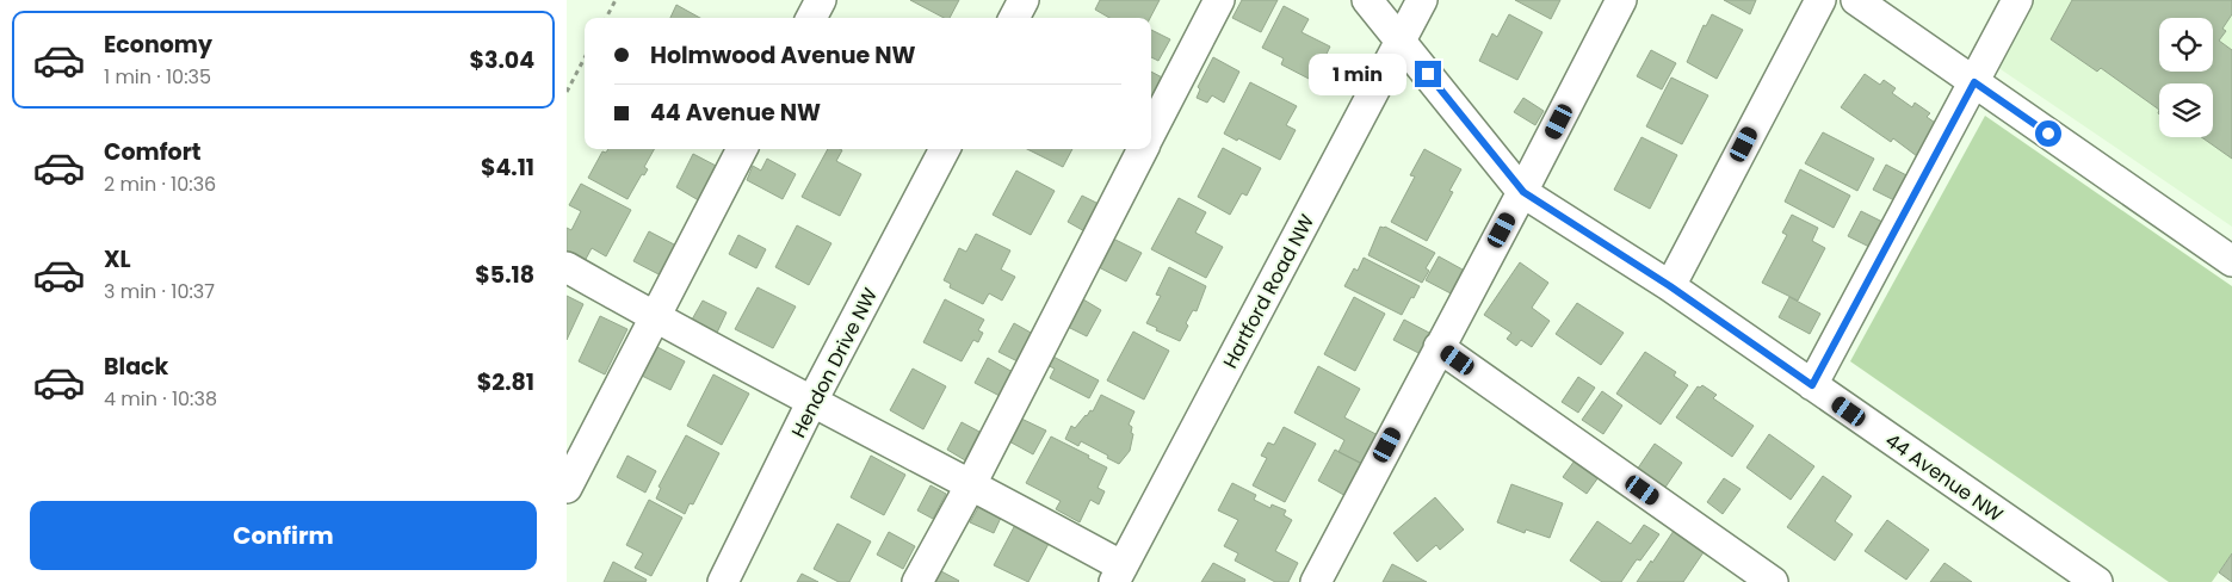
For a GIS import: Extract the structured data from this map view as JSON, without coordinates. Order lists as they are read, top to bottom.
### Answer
{
  "streets": {
    "street": ["Hartford Road NW", "Hendon Drive NW", "44 Avenue NW"]
  },
  "crossings": [
    ["Hartford Road NW", "44 Avenue NW"]
  ],
  "page": {
    "list": [
      {
        "name": "Economy",
        "note": "1 min · 10:35",
        "value": "$3.04"
      },
      {
        "name": "Comfort",
        "note": "2 min · 10:36",
        "value": "$4.11"
      },
      {
        "name": "XL",
        "note": "3 min · 10:37",
        "value": "$5.18"
      },
      {
        "name": "Black",
        "note": "4 min · 10:38",
        "value": "$2.81"
      }
    ],
    "banner": ["Holmwood Avenue NW", "44 Avenue NW"],
    "bubble": "1 min",
    "buttons": "Confirm"
  }
}
